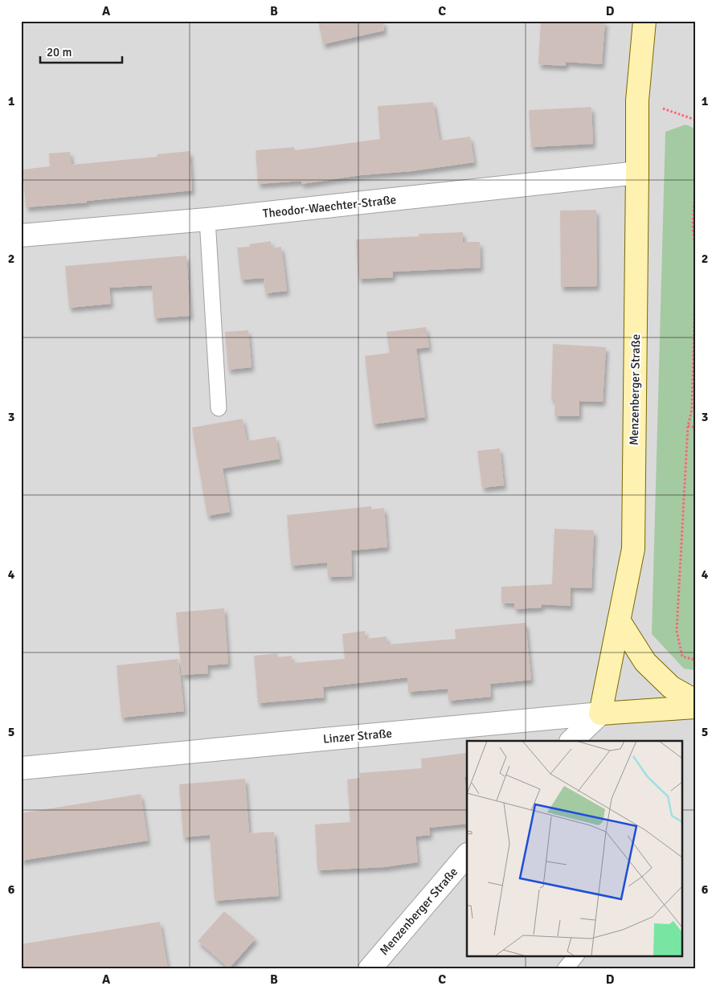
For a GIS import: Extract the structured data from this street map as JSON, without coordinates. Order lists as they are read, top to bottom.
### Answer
{
  "streets": {
    "main road": ["Menzenberger Straße", "Linzer Straße"],
    "street": ["Theodor-Waechter-Straße"]
  },
  "crossings": [
    ["Theodor-Waechter-Straße", "Menzenberger Straße"],
    ["Menzenberger Straße", "Linzer Straße"]
  ],
  "scale_bar": "20 m",
  "grid": {
    "columns": [
      "A",
      "B",
      "C",
      "D"
    ],
    "rows": [
      "1",
      "2",
      "3",
      "4",
      "5",
      "6"
    ]
  }
}
